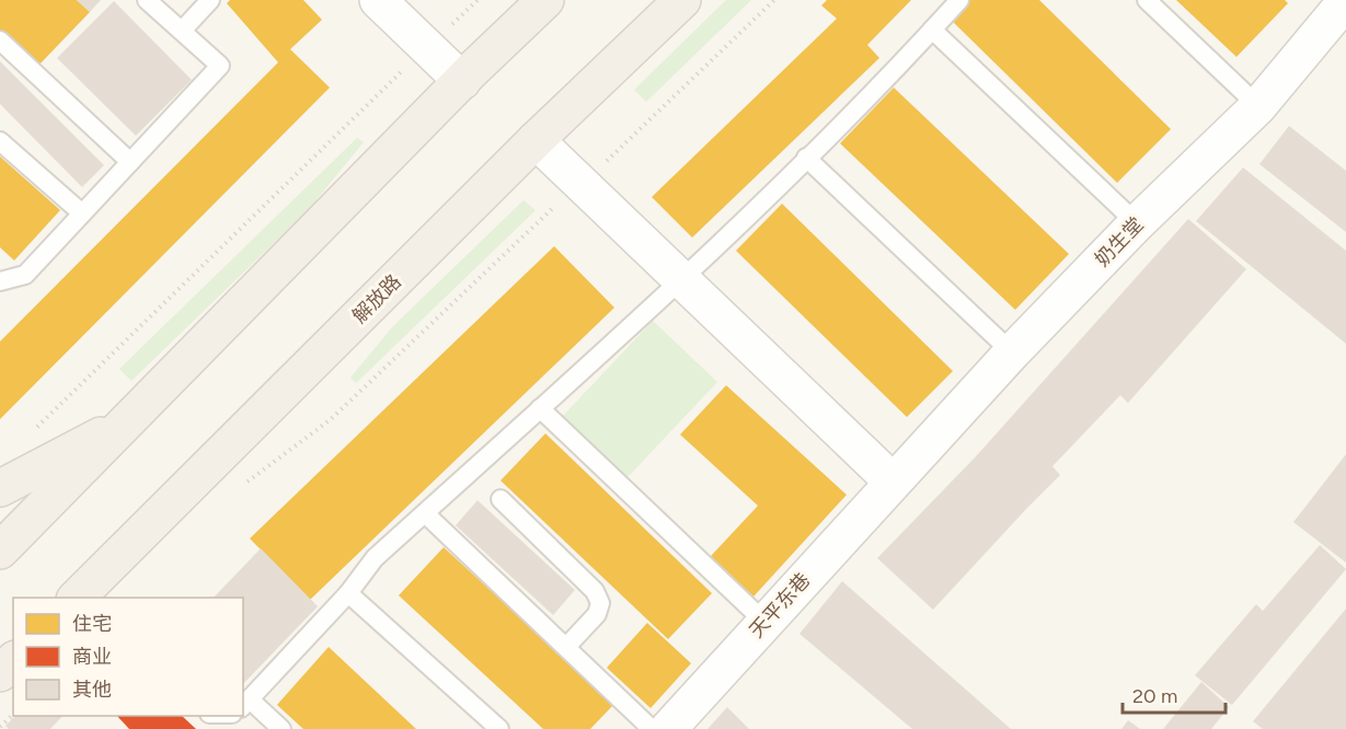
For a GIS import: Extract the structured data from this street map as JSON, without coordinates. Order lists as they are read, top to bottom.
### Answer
{
  "streets": {
    "main road": ["解放路"],
    "street": ["奶生堂", "天平东巷"]
  },
  "crossings": [
    ["奶生堂", "天平东巷"]
  ],
  "legend": ["住宅", "商业", "其他"],
  "scale_bar": "20 m"
}
